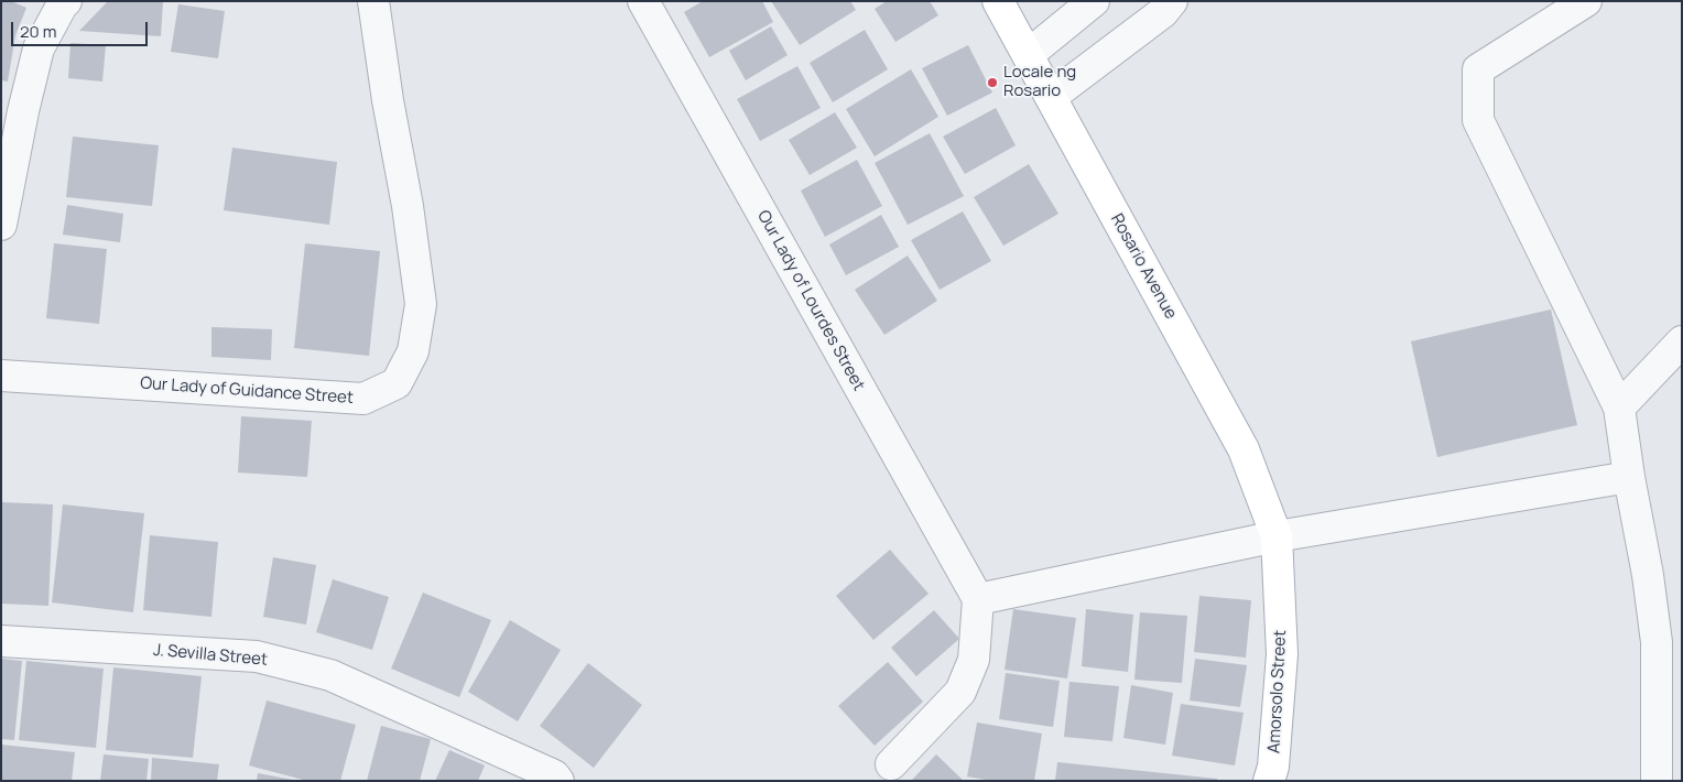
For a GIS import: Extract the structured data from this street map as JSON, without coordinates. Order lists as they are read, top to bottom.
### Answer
{
  "streets": {
    "main road": ["Rosario Avenue", "Amorsolo Street"],
    "street": ["Our Lady of Lourdes Street", "Our Lady of Guidance Street", "J. Sevilla Street"]
  },
  "crossings": [
    ["Rosario Avenue", "Amorsolo Street"]
  ],
  "places": ["Locale ng Rosario"],
  "scale_bar": "20 m"
}
